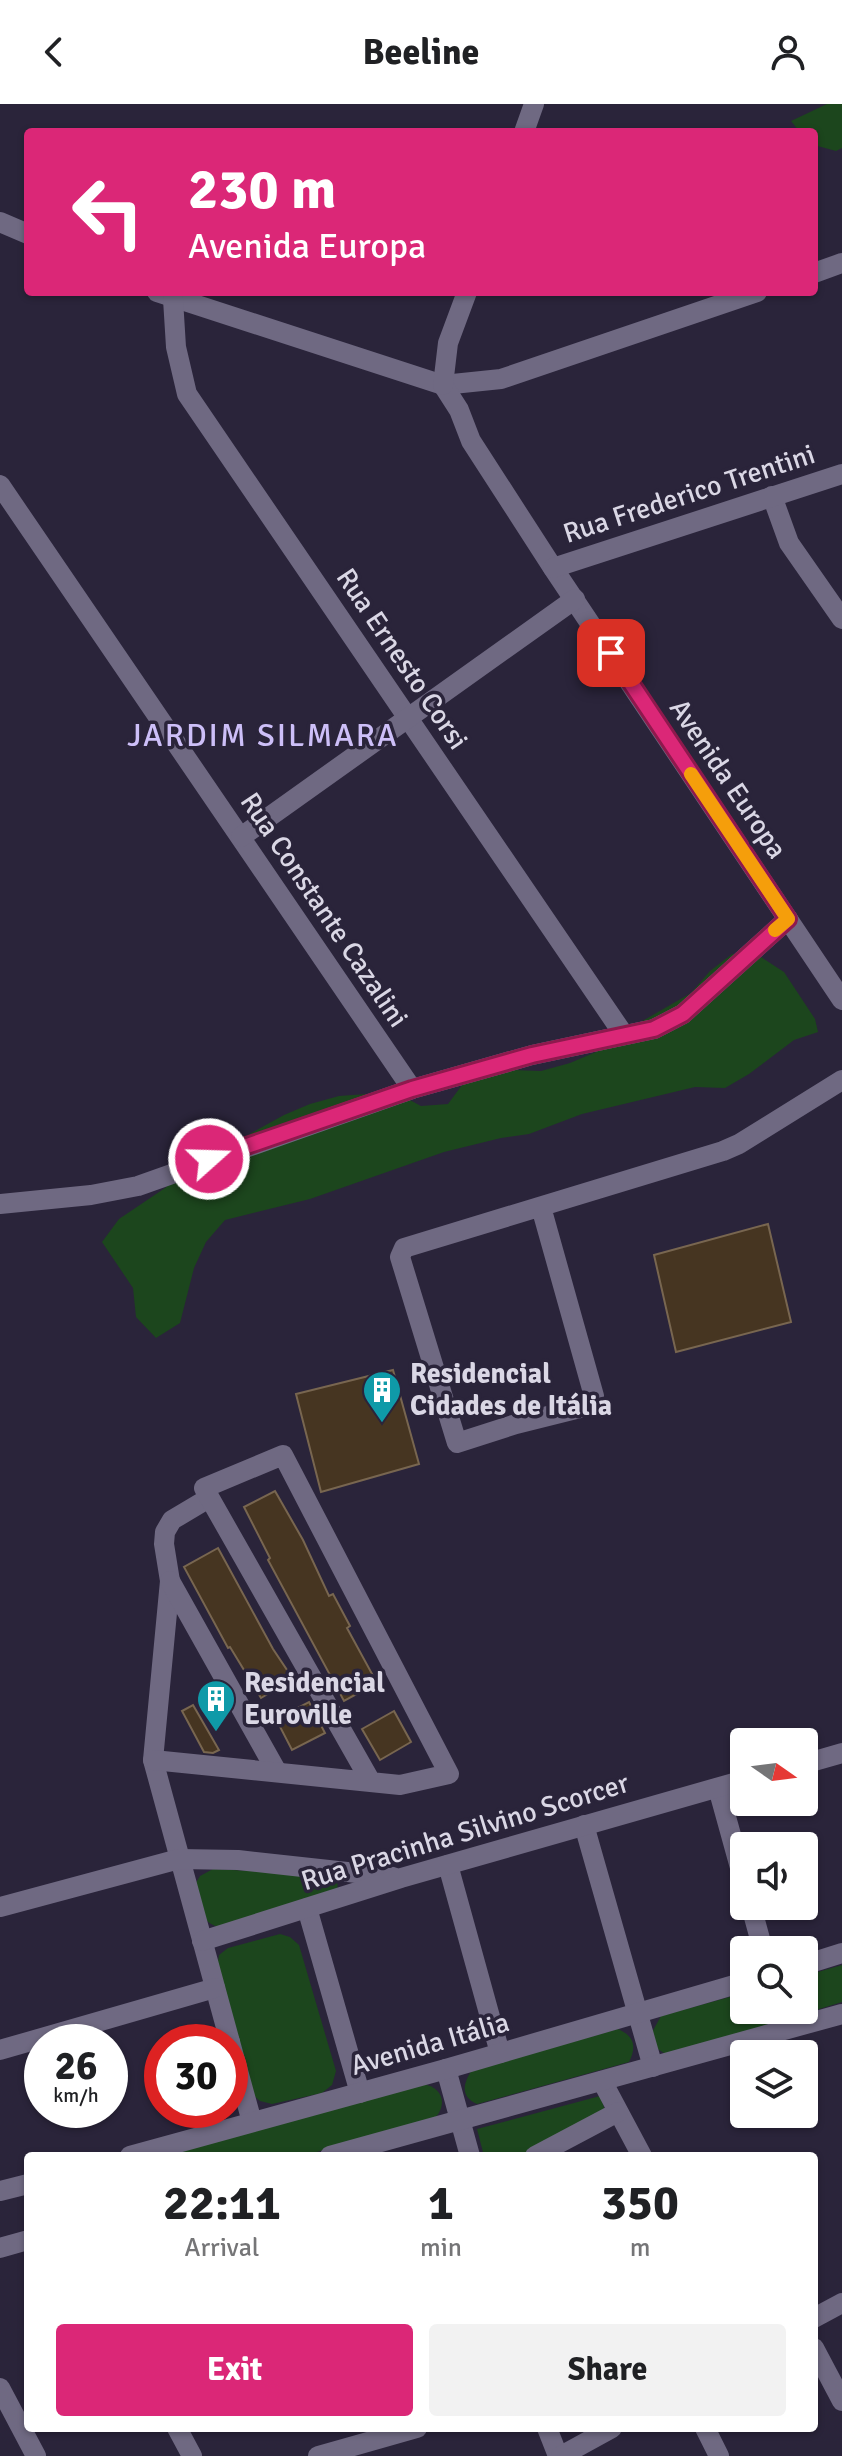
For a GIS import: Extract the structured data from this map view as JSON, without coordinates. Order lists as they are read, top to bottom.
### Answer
{
  "streets": {
    "street": [
      "Rua Frederico Trentini",
      "Rua Ernesto Corsi",
      "Avenida Europa",
      "Rua Constante Cazalini",
      "Rua Pracinha Silvino Scorcer",
      "Avenida Itália"
    ]
  },
  "crossings": [
    ["Rua Frederico Trentini", "Avenida Europa"]
  ],
  "districts": ["JARDIM SILMARA"],
  "places": {
    "building": ["Residencial Cidades de Itália", "Residencial Euroville"]
  },
  "north": "right",
  "page": {
    "header": "Beeline",
    "turn": ["230 m", "Avenida Europa"],
    "speed": "26 km/h",
    "limit": "30",
    "eta": [
      "22:11",
      "Arrival",
      "1",
      "min",
      "350",
      "m"
    ],
    "buttons": ["Exit", "Share"]
  }
}
